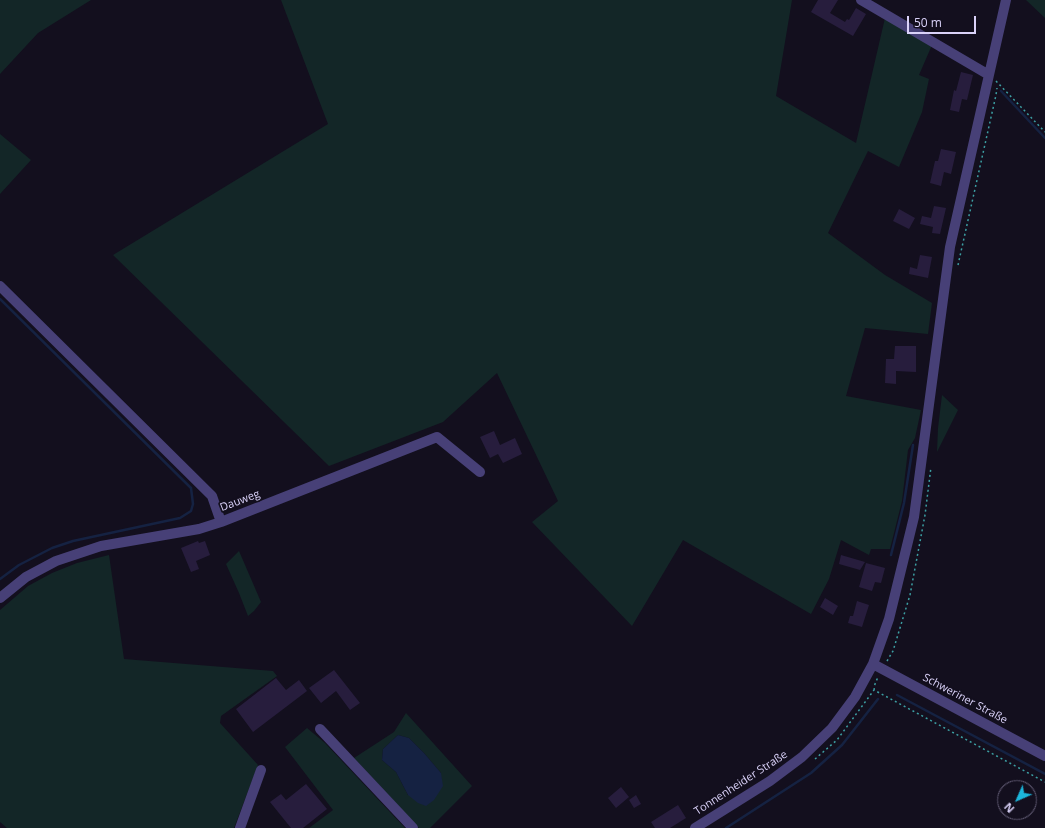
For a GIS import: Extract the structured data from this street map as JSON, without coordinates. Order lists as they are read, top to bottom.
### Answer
{
  "streets": {
    "street": ["Dauweg", "Schweriner Straße", "Tonnenheider Straße"]
  },
  "crossings": [
    ["Schweriner Straße", "Tonnenheider Straße"]
  ],
  "scale_bar": "50 m",
  "north": "bottom left"
}
